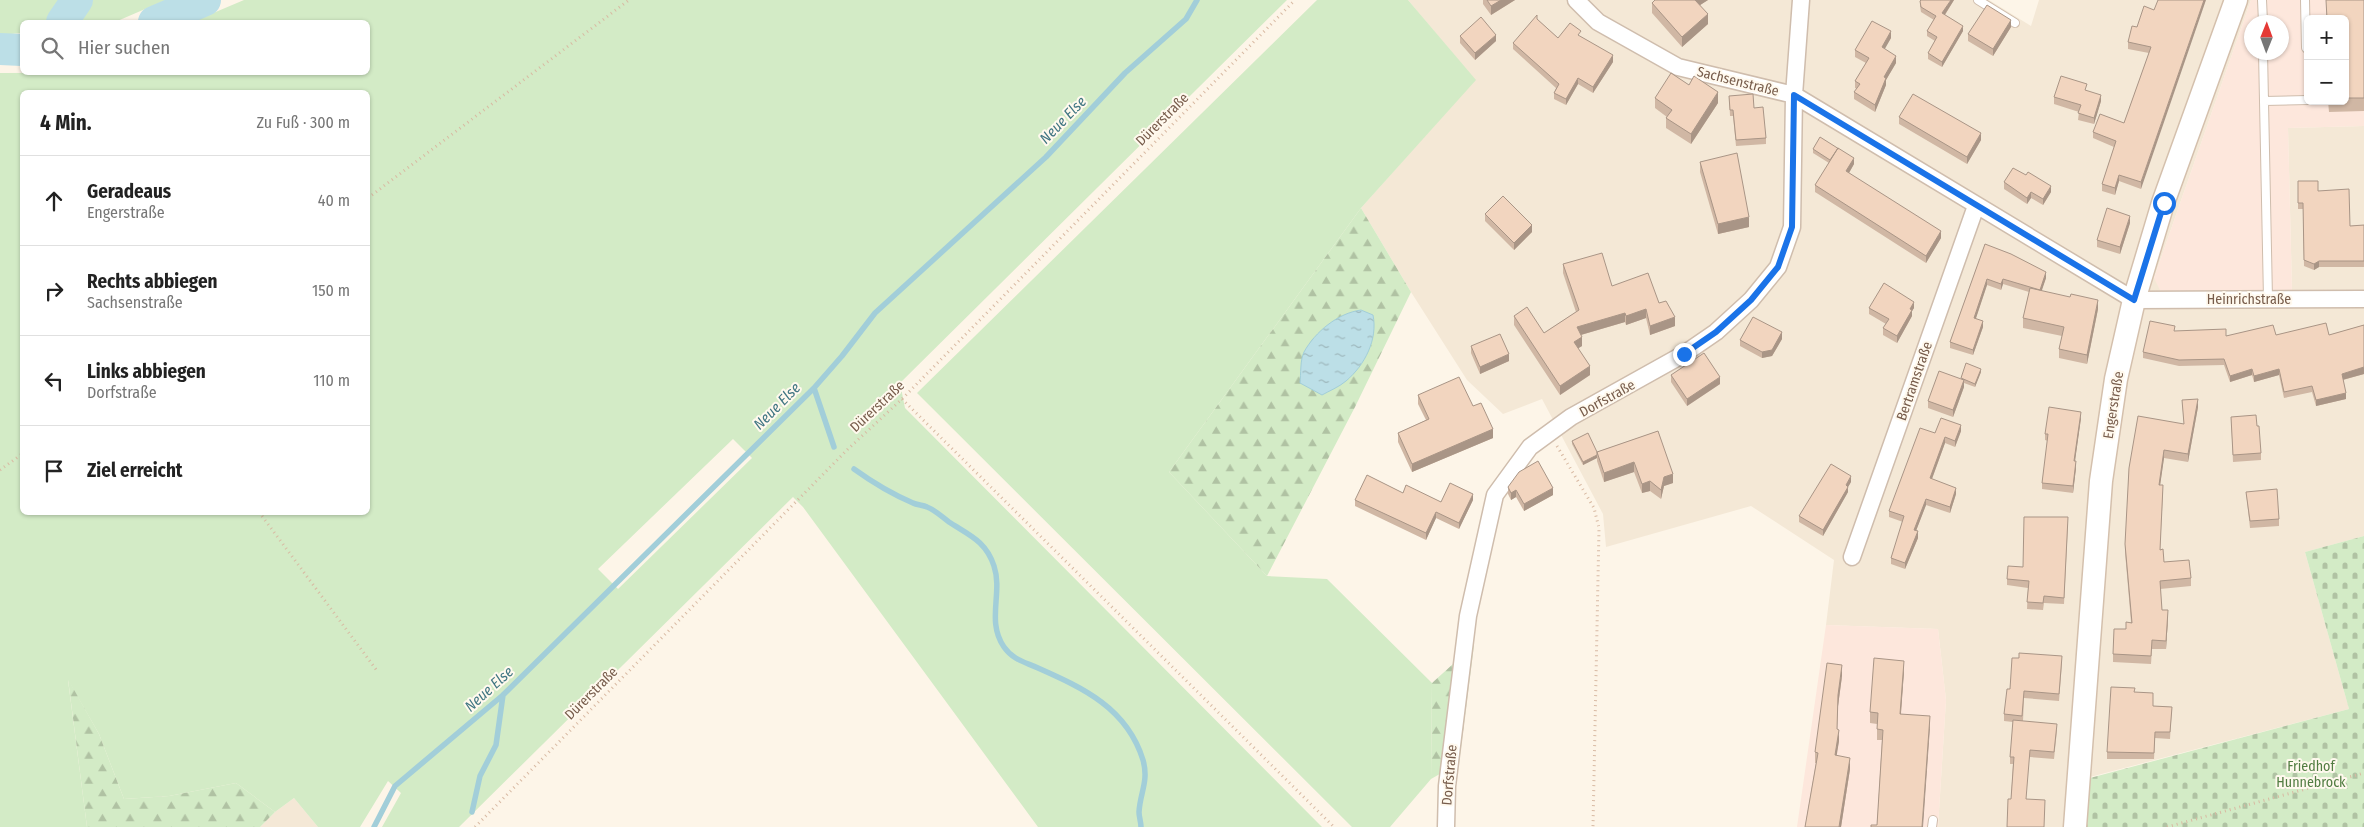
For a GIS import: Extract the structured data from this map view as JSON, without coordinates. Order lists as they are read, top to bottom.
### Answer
{
  "streets": {
    "main road": ["Engerstraße"],
    "street": [
      "Sachsenstraße",
      "Heinrichstraße",
      "Bertramstraße",
      "Dorfstraße"
    ],
    "path": ["Dürerstraße"]
  },
  "crossings": [
    ["Sachsenstraße", "Heinrichstraße"],
    ["Sachsenstraße", "Bertramstraße"],
    ["Sachsenstraße", "Dorfstraße"],
    ["Sachsenstraße", "Engerstraße"],
    ["Heinrichstraße", "Engerstraße"]
  ],
  "water": ["Neue Else"],
  "parks": ["Friedhof Hunnebrock"],
  "north": "top",
  "page": {
    "map_buttons": ["+", "−"],
    "search": "Hier suchen",
    "heading": ["4 Min.", "Zu Fuß · 300 m"],
    "list": [
      ["Geradeaus", "Engerstraße", "40 m"],
      ["Rechts abbiegen", "Sachsenstraße", "150 m"],
      ["Links abbiegen", "Dorfstraße", "110 m"],
      "Ziel erreicht"
    ]
  }
}
